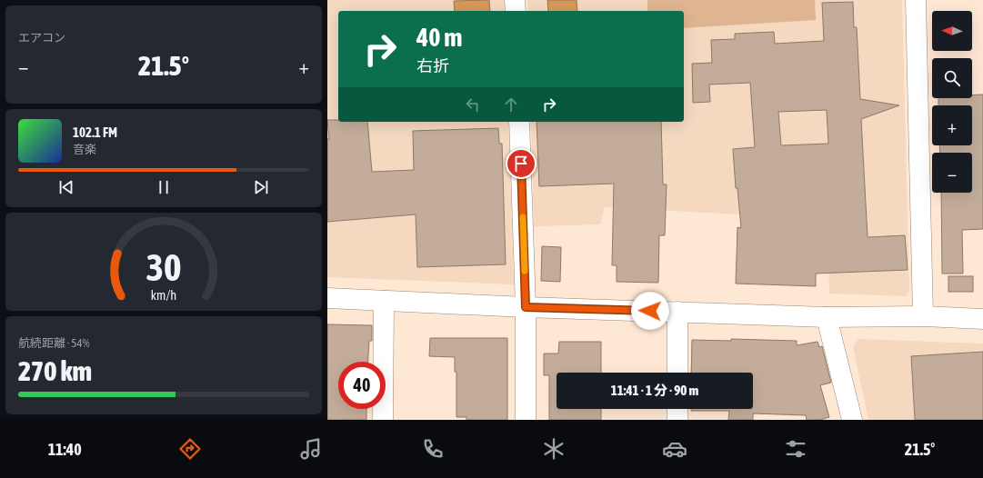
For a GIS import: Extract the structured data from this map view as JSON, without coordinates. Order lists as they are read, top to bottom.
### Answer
{
  "north": "left",
  "page": {
    "tile": [
      "エアコン",
      ["航続距離 · 54%", "270 km"]
    ],
    "map_buttons": ["+", "−"],
    "turn": ["40 m", "右折"],
    "heat": ["−", "21.5°", "+"],
    "song": ["102.1 FM", "音楽"],
    "limit": "40",
    "trip": "11:41 · 1 分 · 90 m",
    "tabs": ["11:40", "21.5°"],
    "gauge": ["30", "km/h"]
  }
}
